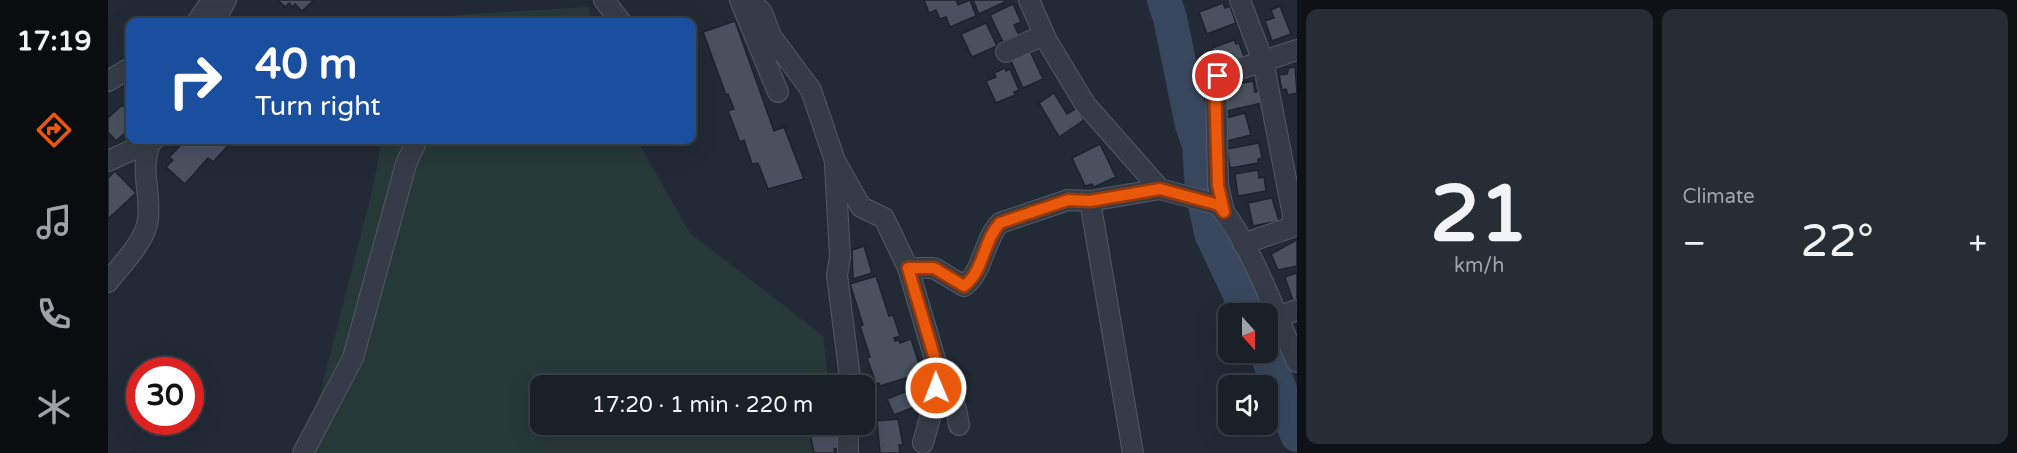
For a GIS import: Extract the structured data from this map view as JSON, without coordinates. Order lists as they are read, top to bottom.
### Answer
{
  "north": "bottom",
  "page": {
    "tabs": "17:19",
    "tile": [
      ["21", "km/h"],
      "Climate"
    ],
    "turn": ["40 m", "Turn right"],
    "heat": ["−", "22°", "+"],
    "limit": "30",
    "trip": "17:20 · 1 min · 220 m"
  }
}
